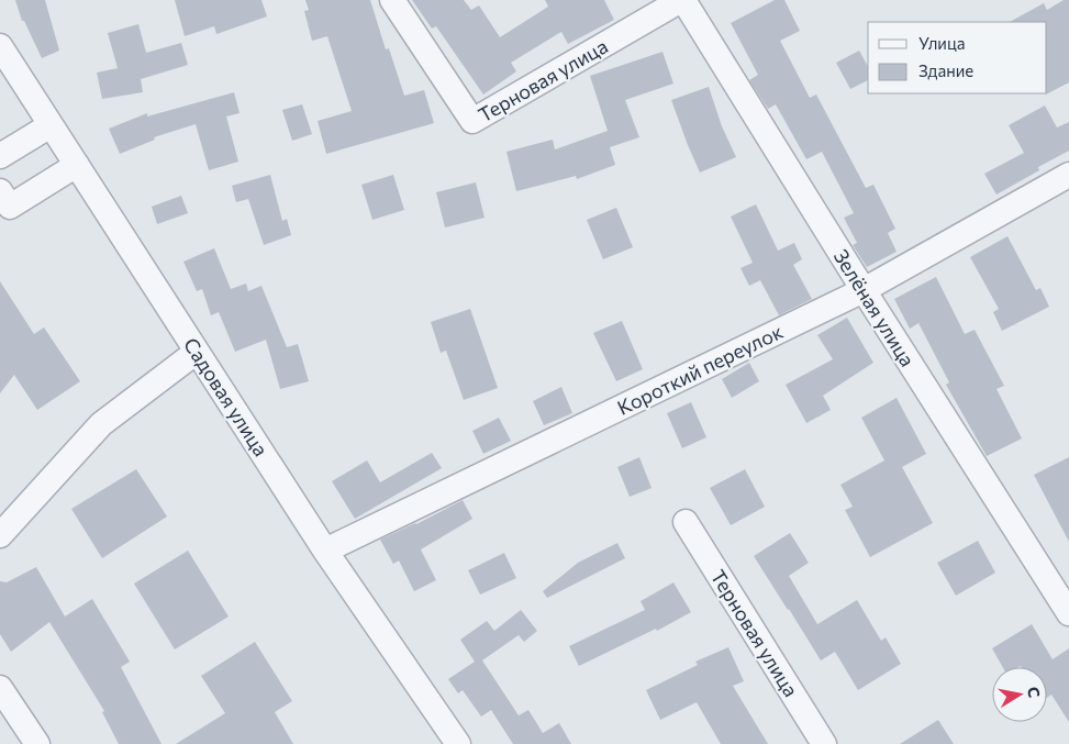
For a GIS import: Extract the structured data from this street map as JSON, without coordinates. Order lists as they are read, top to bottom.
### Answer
{
  "streets": {
    "street": [
      "Терновая улица",
      "Зелёная улица",
      "Короткий переулок",
      "Садовая улица"
    ]
  },
  "crossings": [
    ["Терновая улица", "Зелёная улица"],
    ["Зелёная улица", "Короткий переулок"],
    ["Короткий переулок", "Садовая улица"]
  ],
  "legend": ["Улица", "Здание"],
  "north": "right"
}
